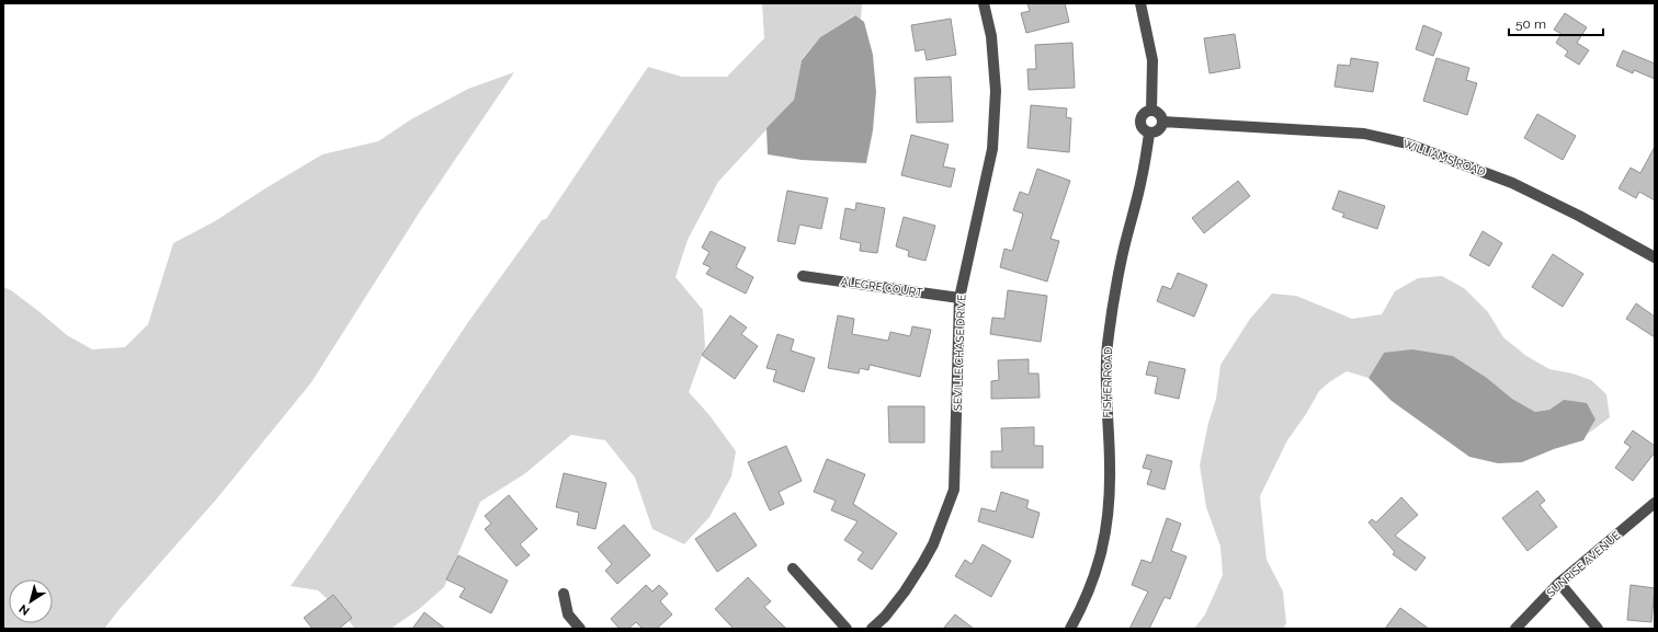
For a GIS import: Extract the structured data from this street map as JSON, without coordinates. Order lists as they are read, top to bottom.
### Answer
{
  "streets": {
    "street": [
      "WILLIAMS ROAD",
      "ALEGRE COURT",
      "SEVILLE CHASE DRIVE",
      "FISHER ROAD",
      "SUNRISE AVENUE"
    ]
  },
  "crossings": [
    ["WILLIAMS ROAD", "FISHER ROAD"],
    ["ALEGRE COURT", "SEVILLE CHASE DRIVE"]
  ],
  "scale_bar": "50 m",
  "north": "bottom left"
}
